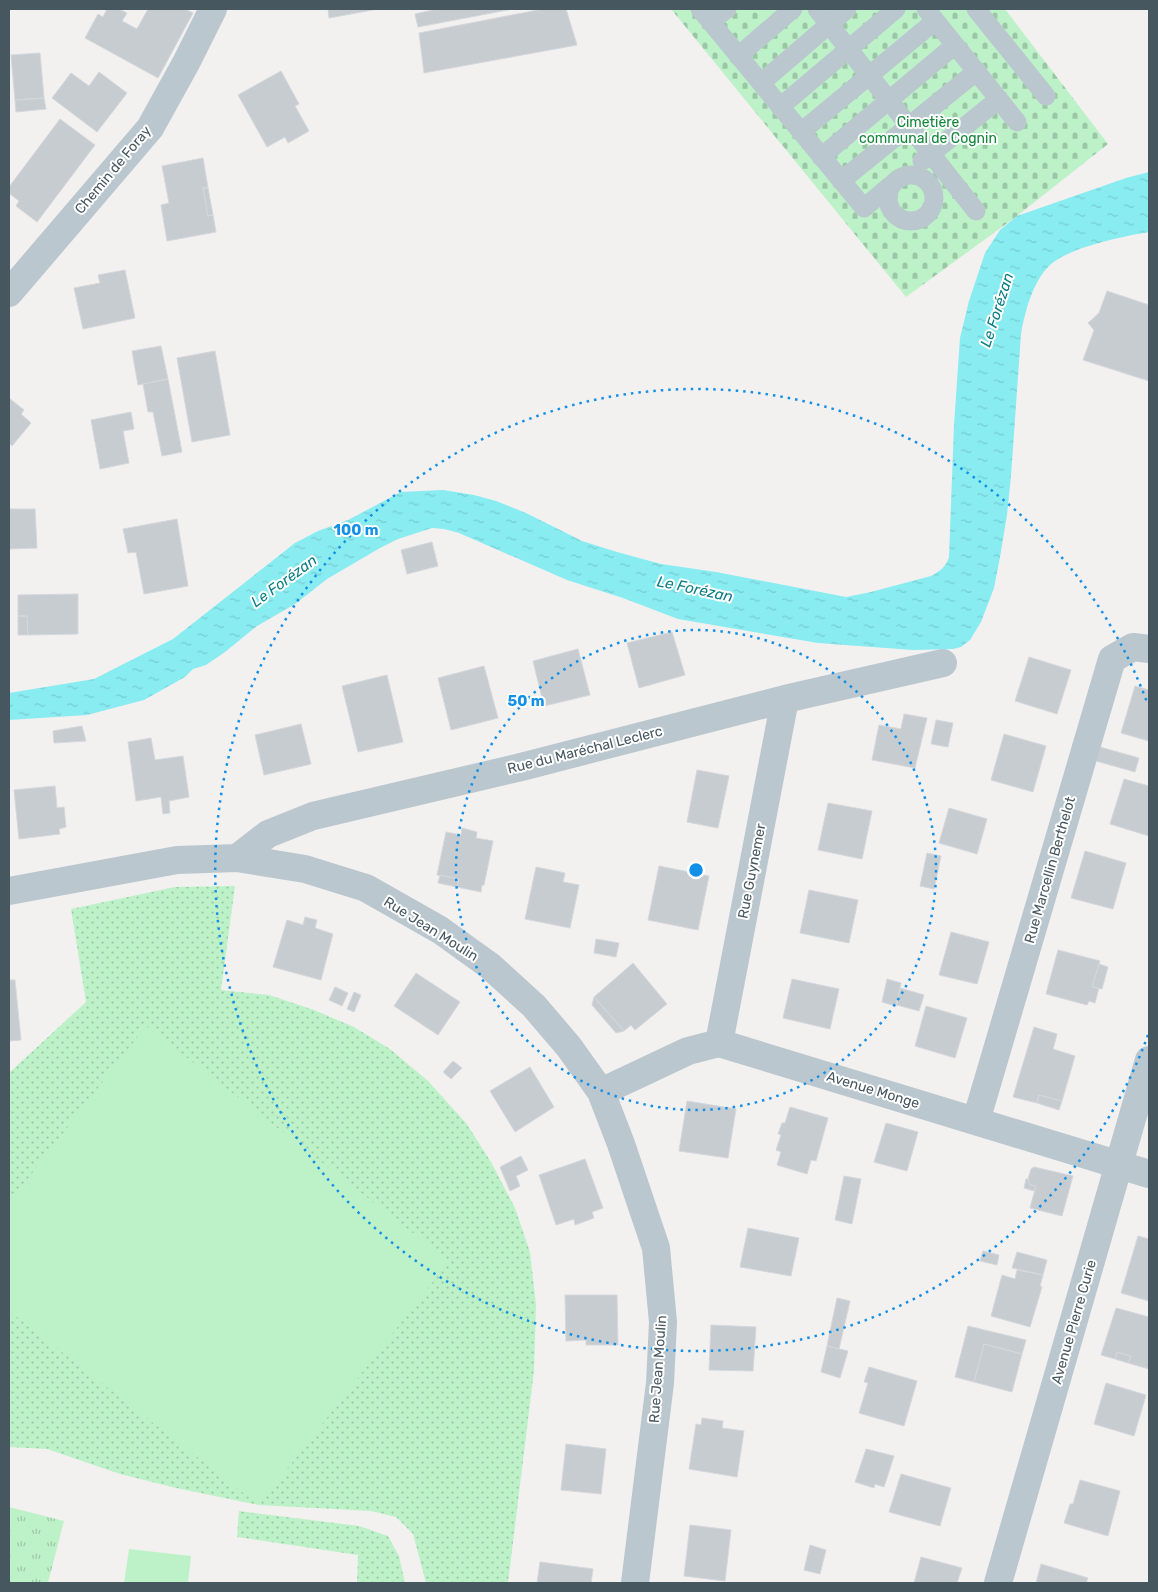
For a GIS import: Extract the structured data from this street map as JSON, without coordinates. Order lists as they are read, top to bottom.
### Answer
{
  "streets": {
    "street": [
      "Chemin de Foray",
      "Rue du Maréchal Leclerc",
      "Rue Marcellin Berthelot",
      "Rue Guynemer",
      "Rue Jean Moulin",
      "Avenue Monge",
      "Avenue Pierre Curie"
    ]
  },
  "crossings": [
    ["Rue du Maréchal Leclerc", "Rue Guynemer"],
    ["Rue du Maréchal Leclerc", "Rue Jean Moulin"],
    ["Rue Marcellin Berthelot", "Avenue Monge"],
    ["Rue Guynemer", "Avenue Monge"],
    ["Avenue Monge", "Avenue Pierre Curie"]
  ],
  "water": ["Le Forézan"],
  "parks": ["Cimetière communal de Cognin"],
  "rings": ["100 m", "50 m"]
}
